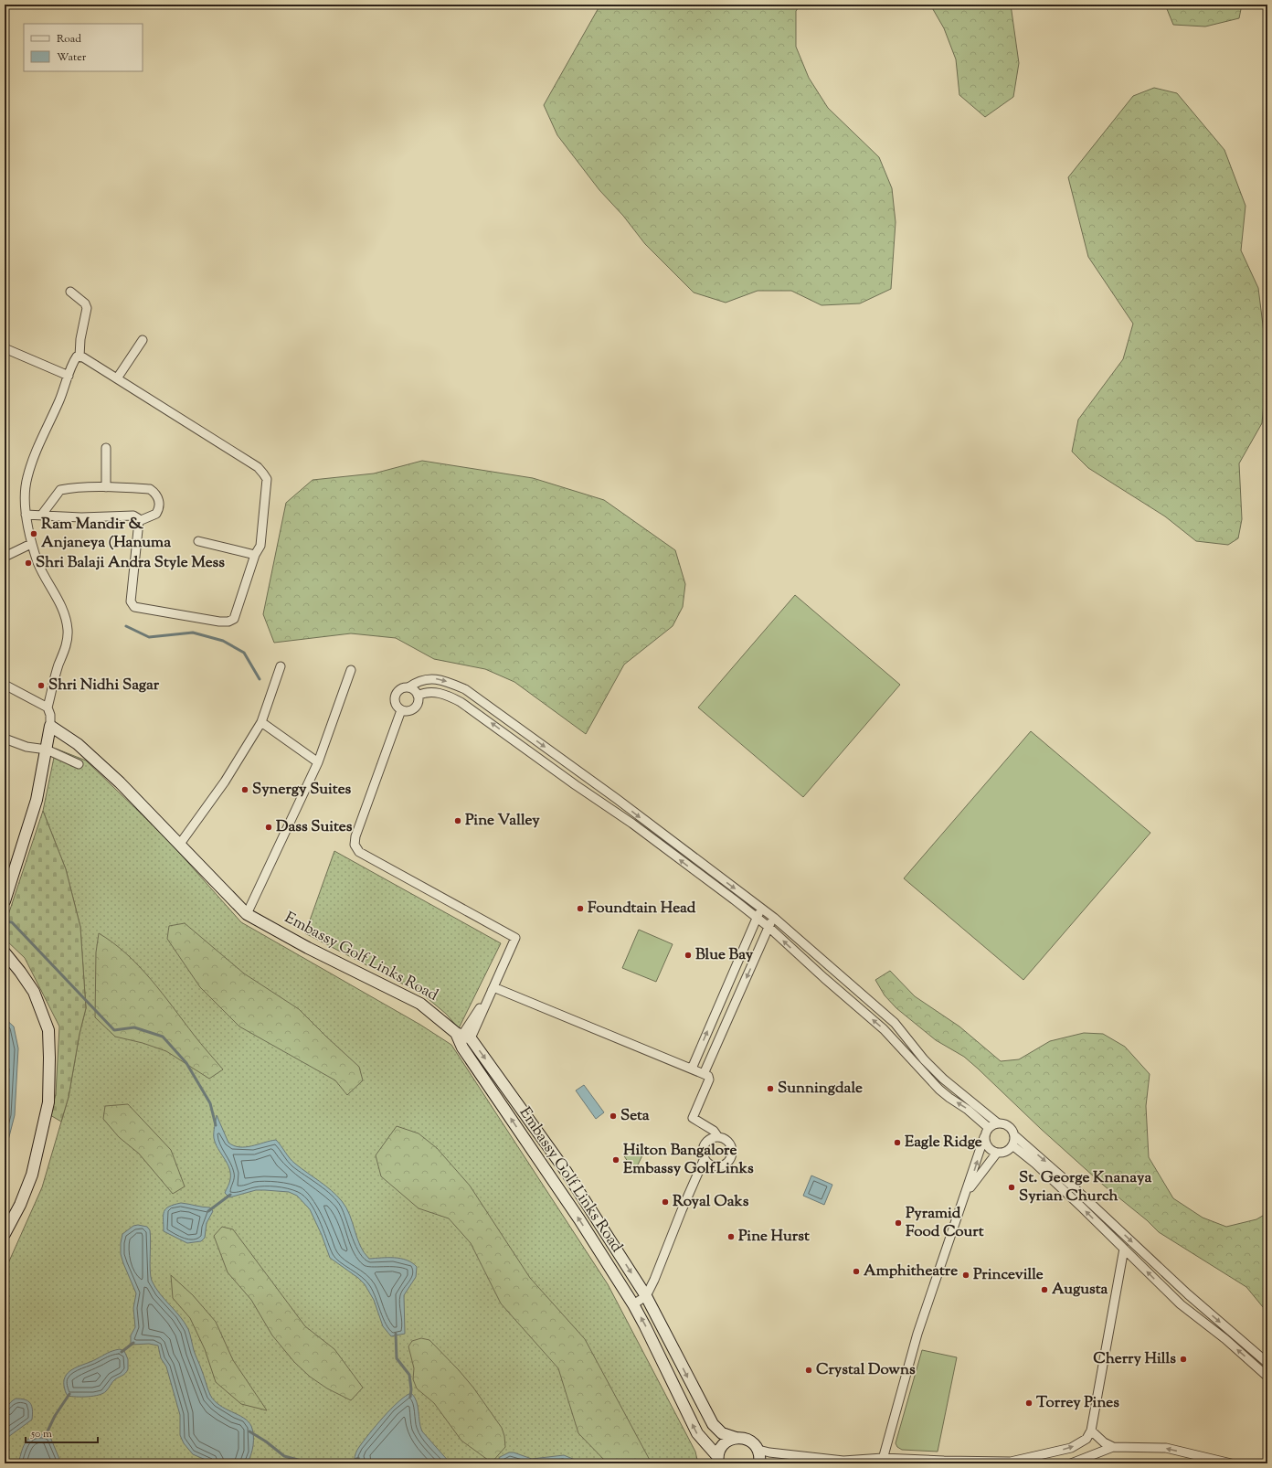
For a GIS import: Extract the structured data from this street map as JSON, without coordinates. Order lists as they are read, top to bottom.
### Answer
{
  "streets": {
    "street": ["Embassy Golf Links Road"]
  },
  "places": [
    "Ram Mandir & Anjaneya (Hanuma",
    "Shri Balaji Andra Style Mess",
    "Shri Nidhi Sagar",
    "Synergy Suites",
    "Pine Valley",
    "Dass Suites",
    "Foundtain Head",
    "Blue Bay",
    "Sunningdale",
    "Seta",
    "Eagle Ridge",
    "Hilton Bangalore Embassy GolfLinks",
    "St. George Knanaya Syrian Church",
    "Royal Oaks",
    "Pyramid Food Court",
    "Pine Hurst",
    "Amphitheatre",
    "Princeville",
    "Augusta",
    "Cherry Hills",
    "Crystal Downs",
    "Torrey Pines"
  ],
  "legend": ["Road", "Water"],
  "scale_bar": "50 m"
}
